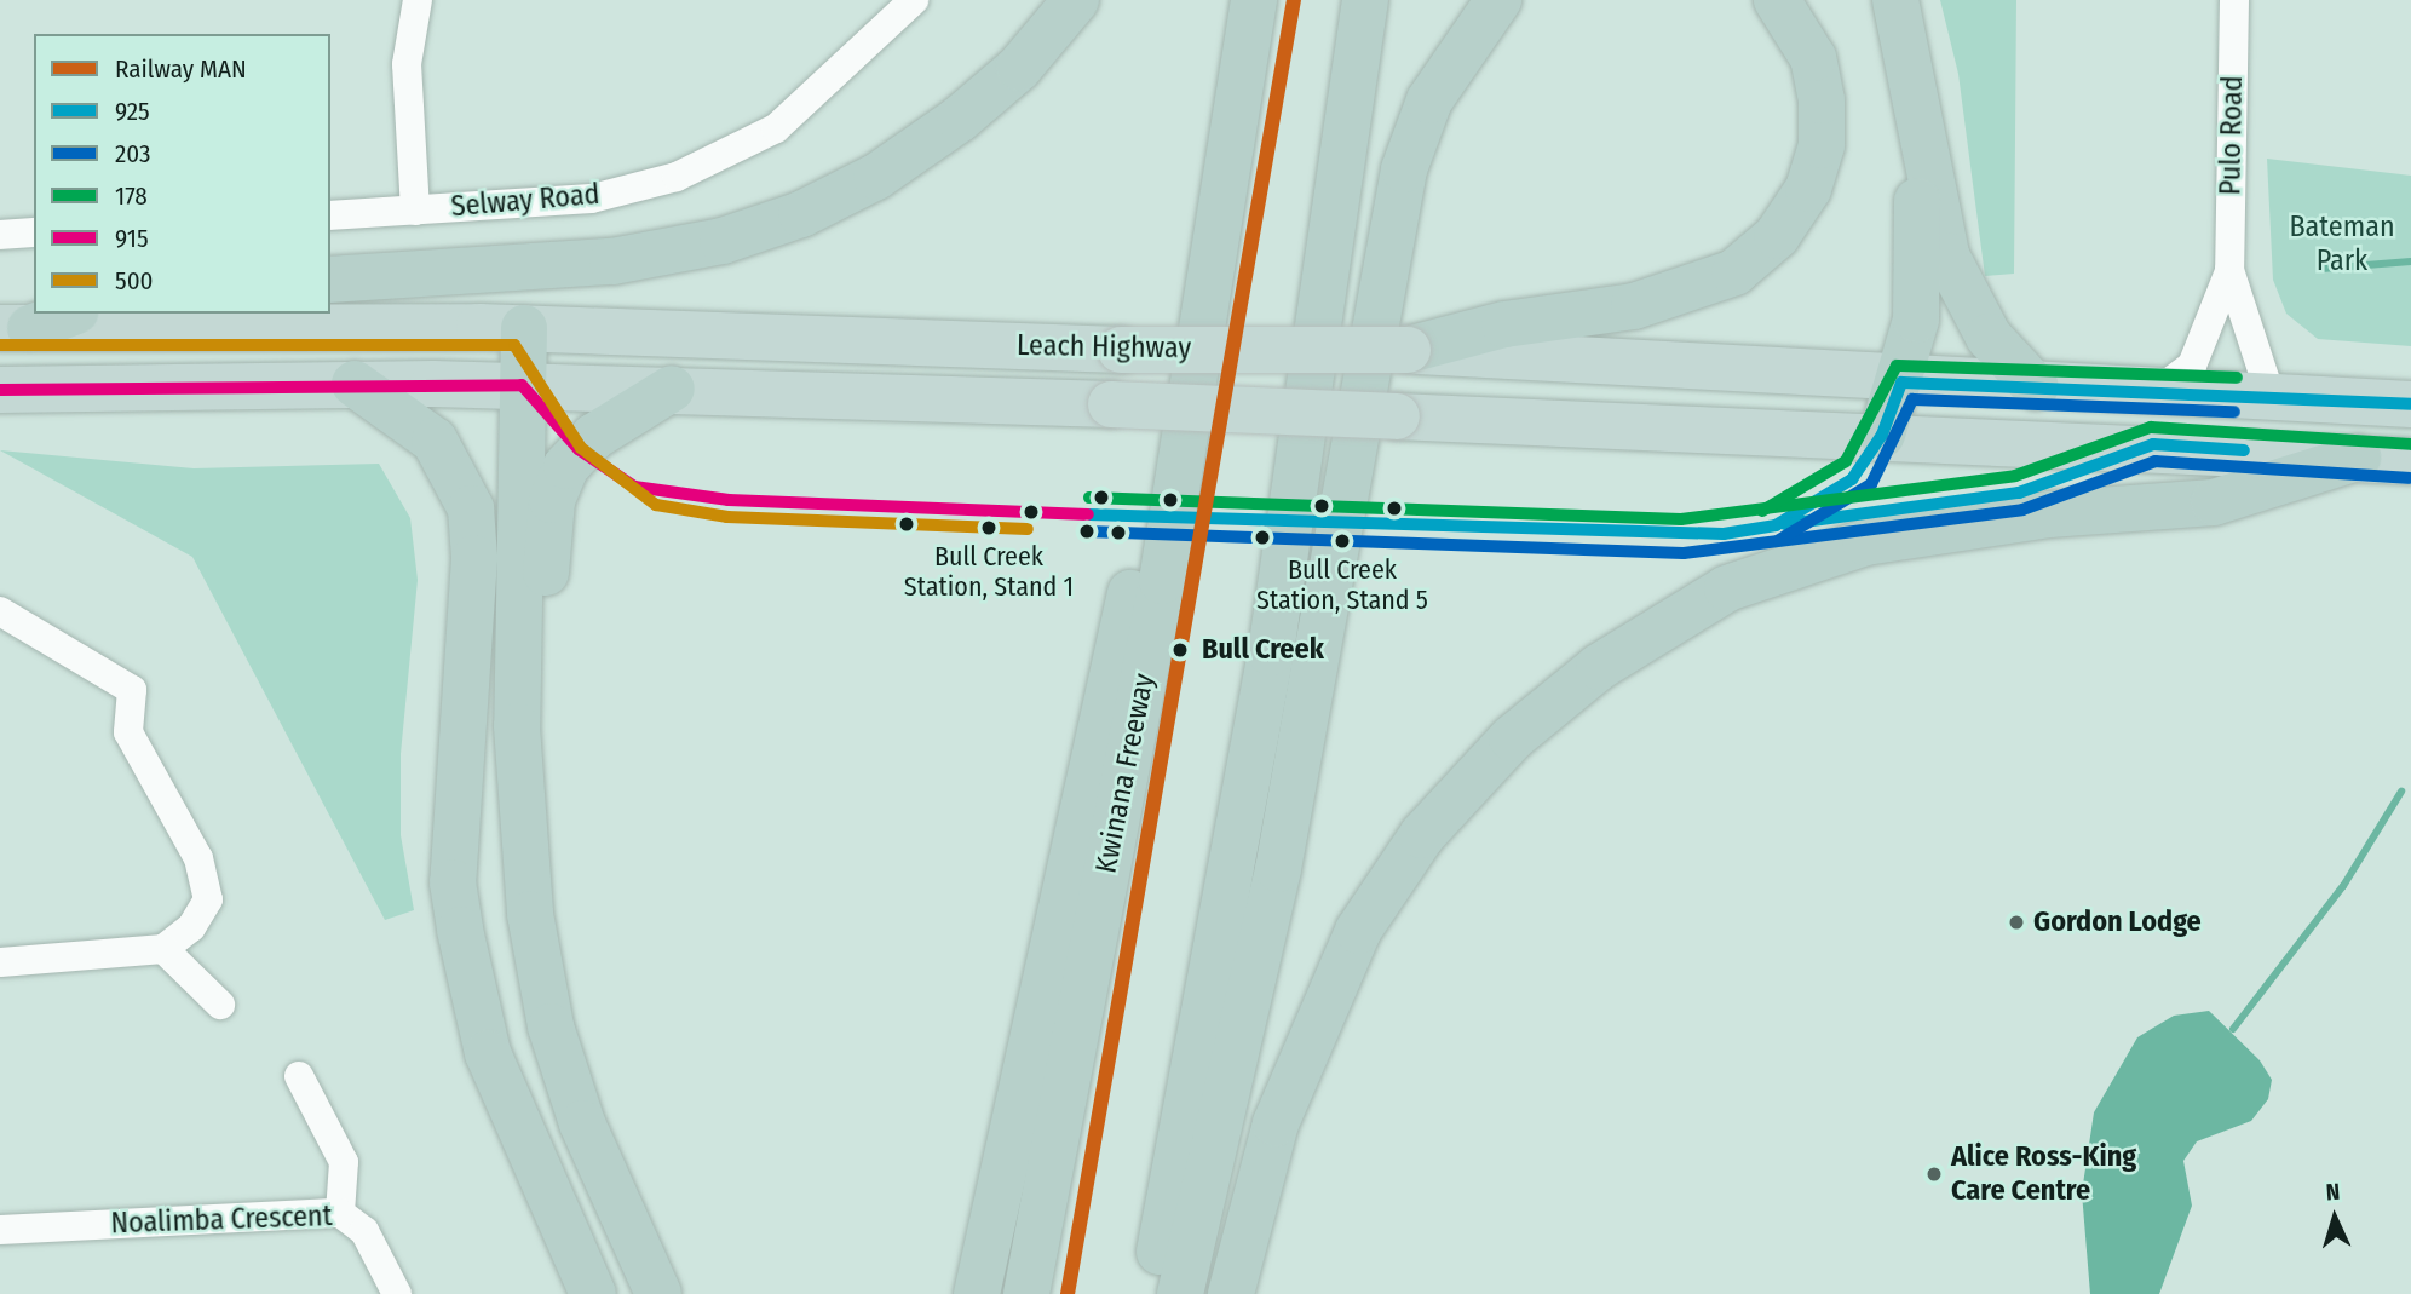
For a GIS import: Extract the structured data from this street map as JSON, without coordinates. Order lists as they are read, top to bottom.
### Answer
{
  "streets": {
    "highway": ["Leach Highway", "Kwinana Freeway"],
    "street": ["Pulo Road", "Selway Road", "Noalimba Crescent"]
  },
  "crossings": [
    ["Pulo Road", "Leach Highway"]
  ],
  "parks": ["Bateman Park"],
  "places": [
    "Bull Creek Station, Stand 1",
    "Bull Creek Station, Stand 5",
    "Bull Creek",
    "Gordon Lodge",
    "Alice Ross-King Care Centre"
  ],
  "lines": [
    "rail line MAN",
    "transit line 500",
    "transit line 178",
    "transit line 925",
    "transit line 915",
    "transit line 203"
  ],
  "legend": [
    "Railway MAN",
    "925",
    "203",
    "178",
    "915",
    "500"
  ],
  "north": "top"
}
